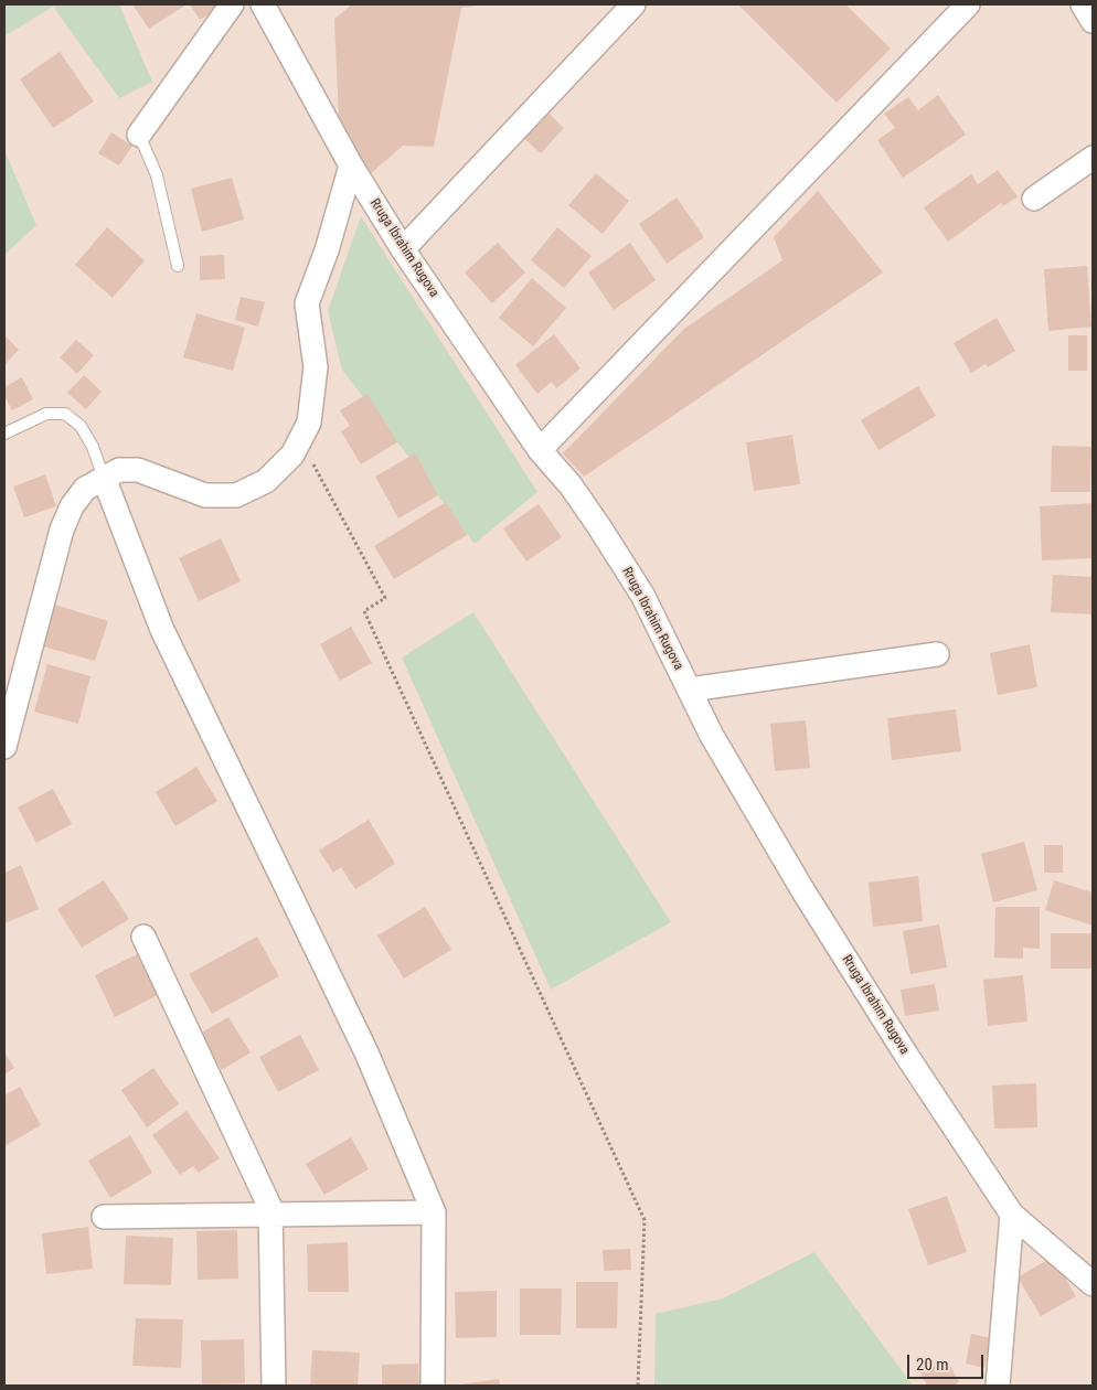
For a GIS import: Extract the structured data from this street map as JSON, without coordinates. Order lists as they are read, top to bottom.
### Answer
{
  "streets": {
    "street": ["Rruga Ibrahim Rugova"]
  },
  "scale_bar": "20 m"
}
